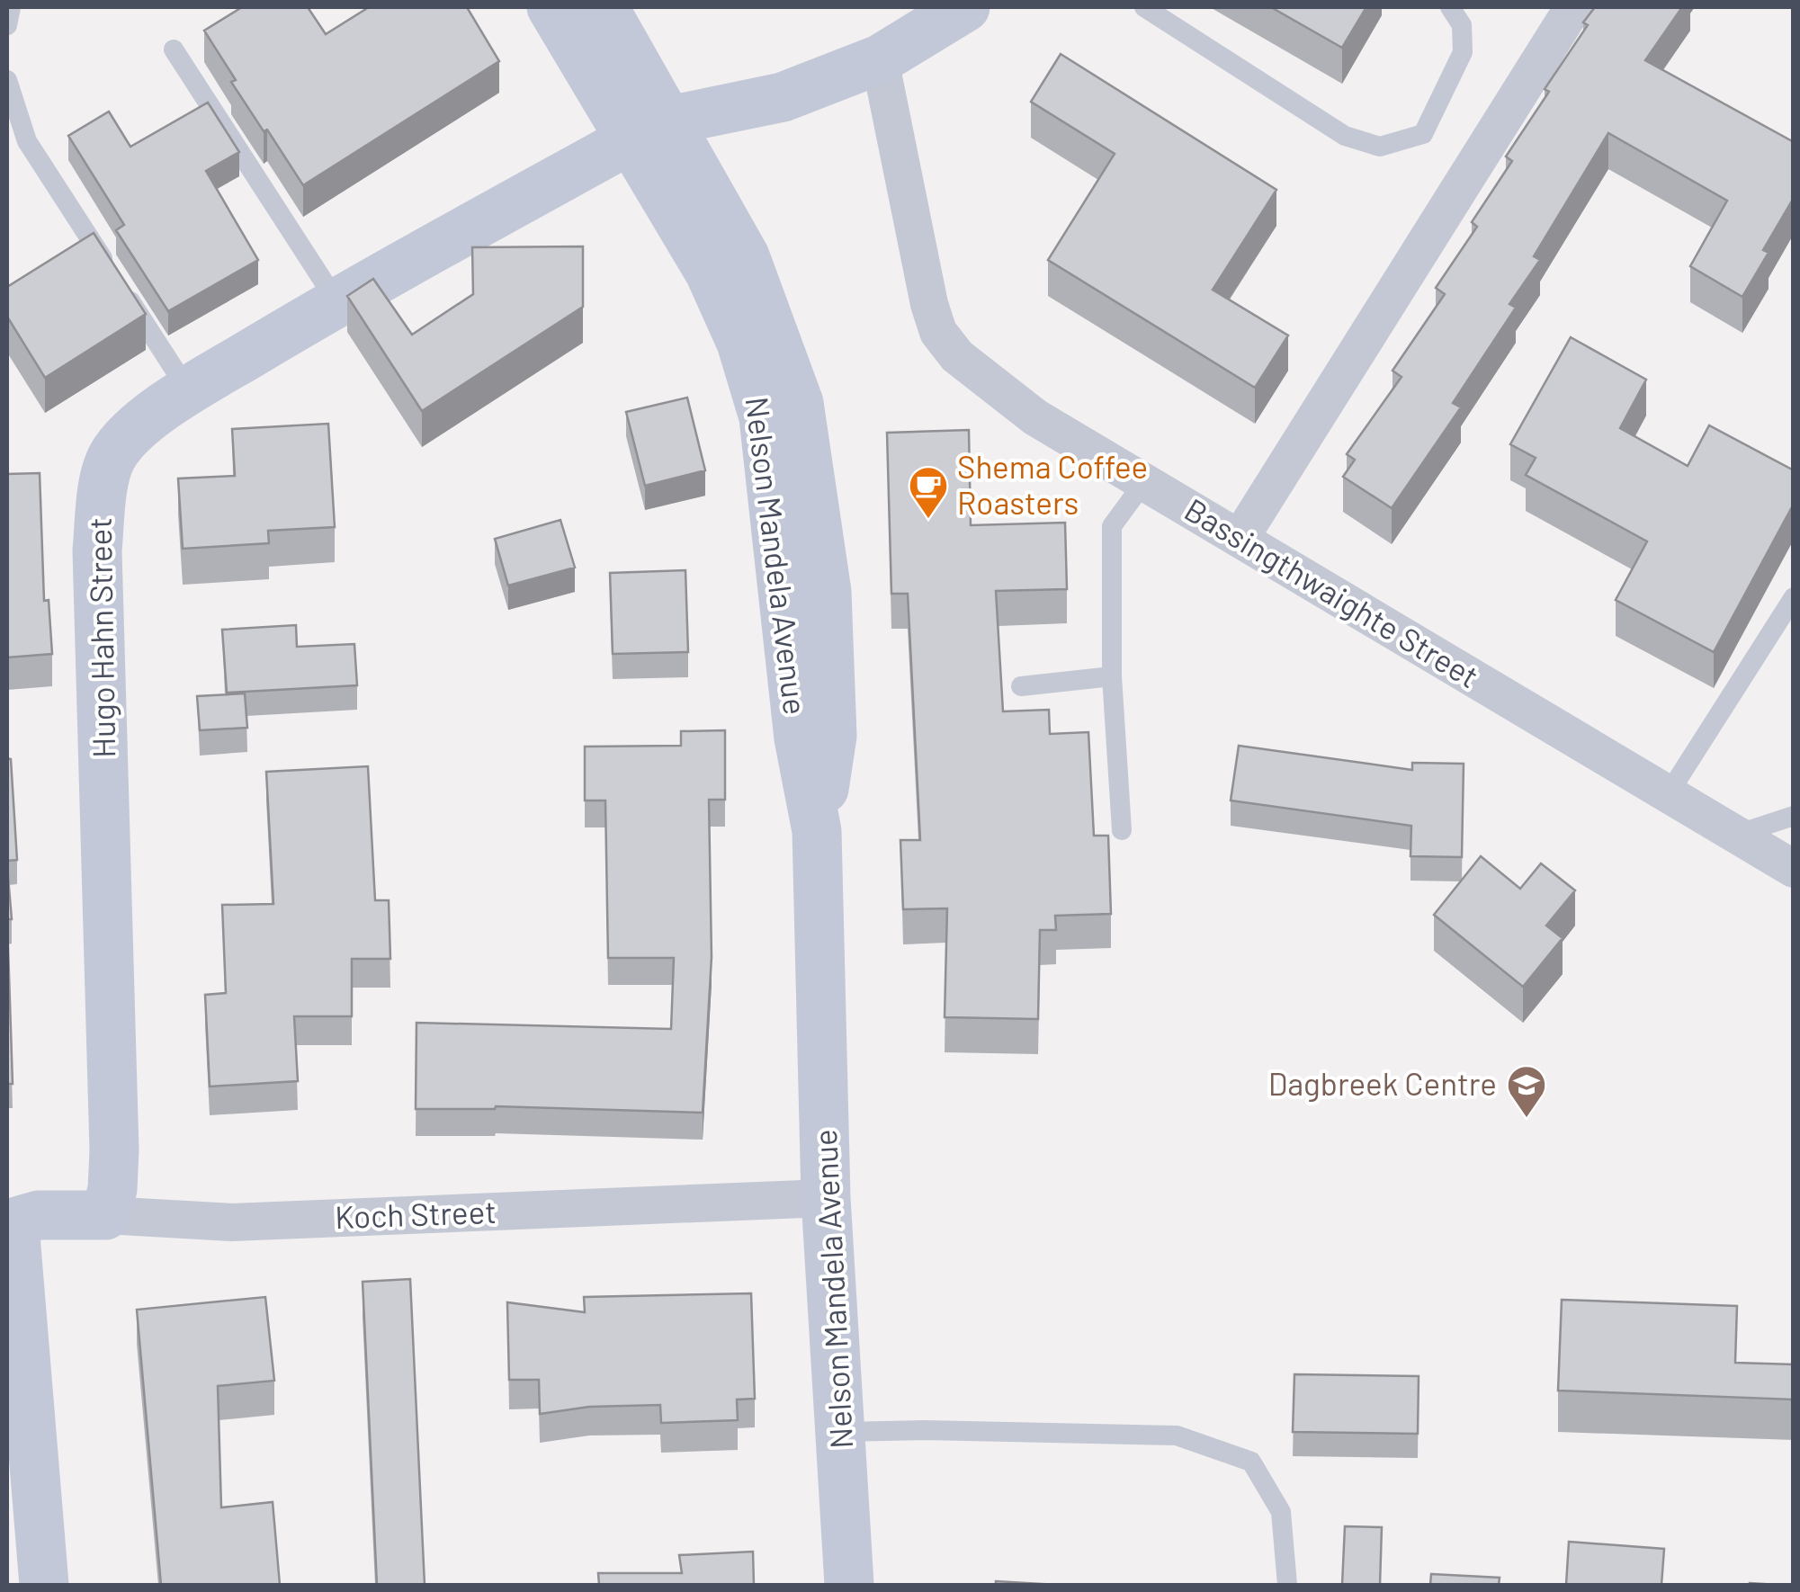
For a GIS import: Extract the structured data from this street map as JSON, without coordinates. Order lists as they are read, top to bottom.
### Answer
{
  "streets": {
    "street": [
      "Nelson Mandela Avenue",
      "Bassingthwaighte Street",
      "Hugo Hahn Street",
      "Koch Street"
    ]
  },
  "crossings": [
    ["Nelson Mandela Avenue", "Hugo Hahn Street"],
    ["Nelson Mandela Avenue", "Koch Street"],
    ["Bassingthwaighte Street", "Hugo Hahn Street"],
    ["Hugo Hahn Street", "Koch Street"]
  ],
  "places": {
    "cafe": ["Shema Coffee Roasters"],
    "school or university": ["Dagbreek Centre"]
  }
}
